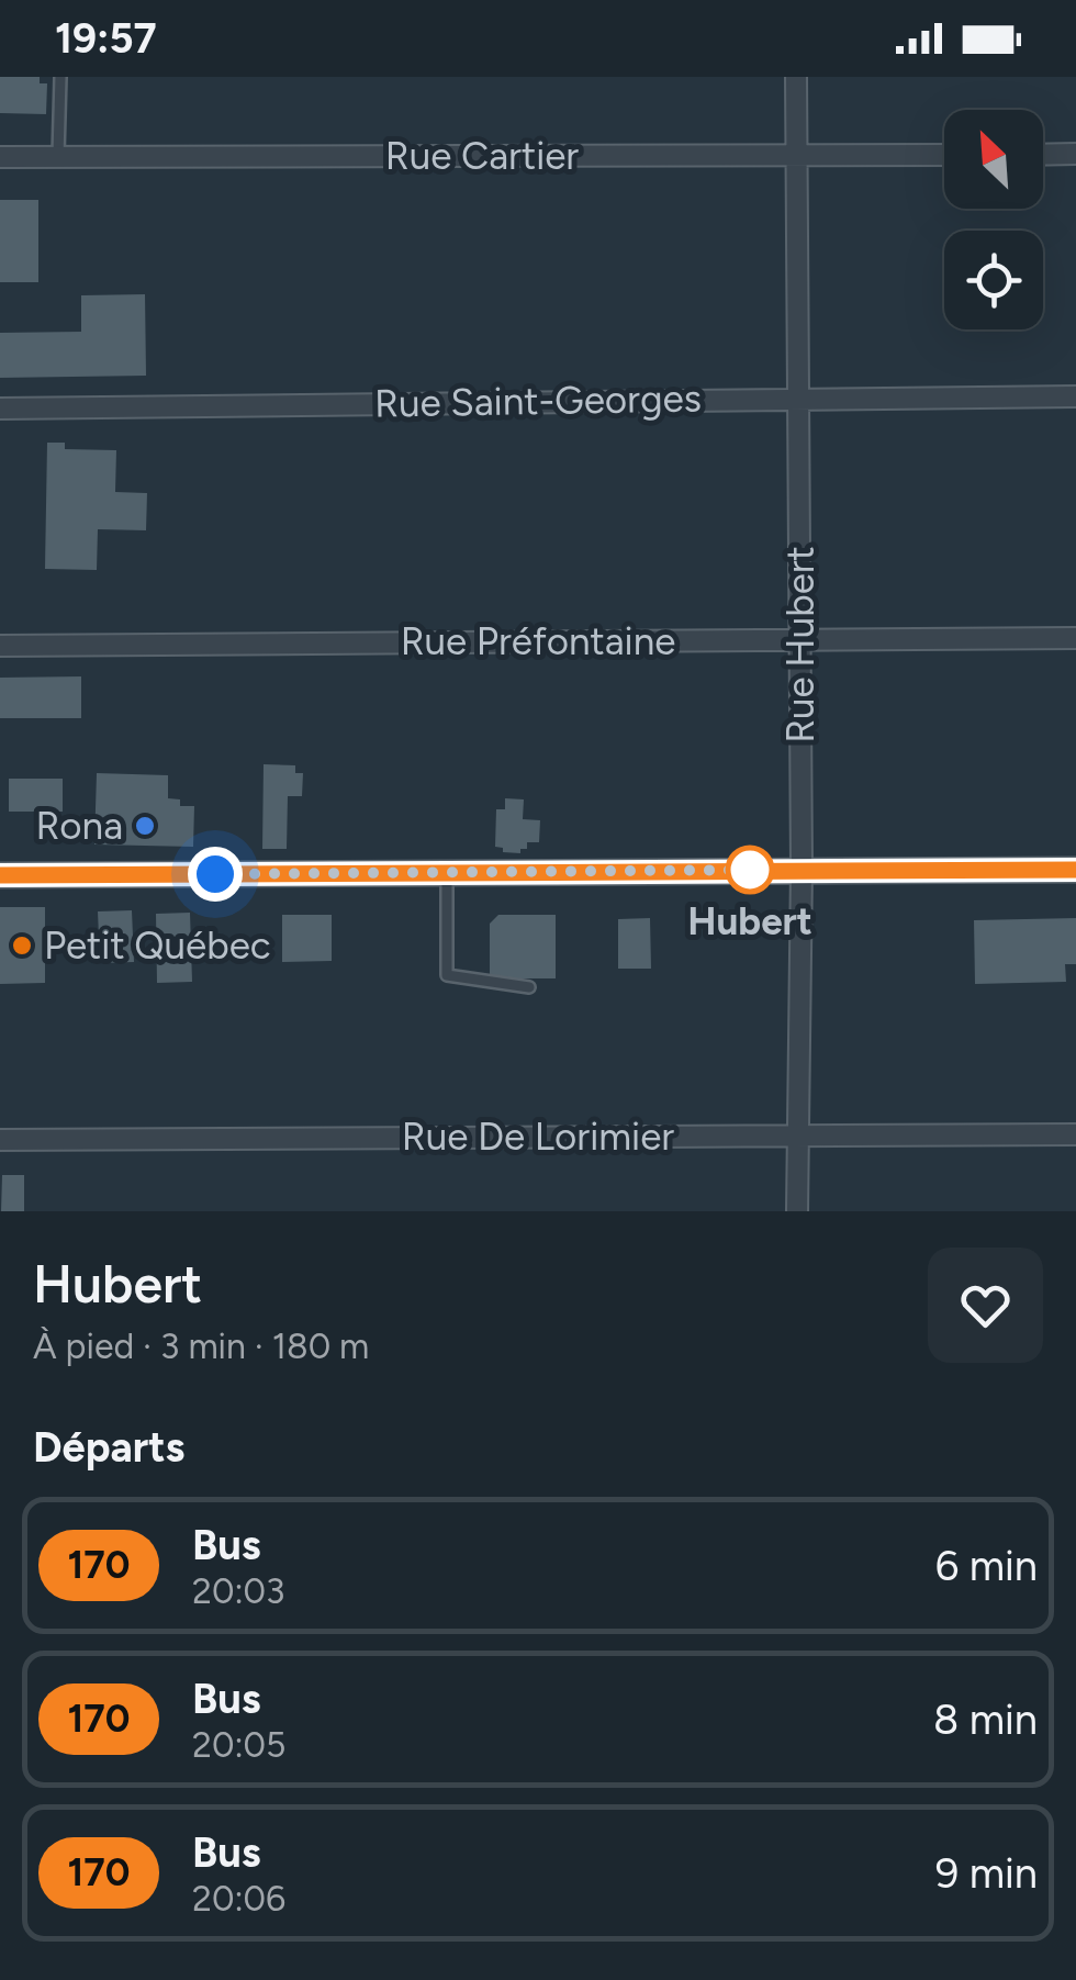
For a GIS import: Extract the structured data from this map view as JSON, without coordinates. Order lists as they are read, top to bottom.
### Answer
{
  "streets": {
    "street": [
      "Rue Cartier",
      "Rue Saint-Georges",
      "Rue Préfontaine",
      "Rue Hubert",
      "Rue De Lorimier"
    ]
  },
  "crossings": [
    ["Rue Cartier", "Rue Hubert"],
    ["Rue Saint-Georges", "Rue Hubert"],
    ["Rue Préfontaine", "Rue Hubert"],
    ["Rue Hubert", "Rue De Lorimier"]
  ],
  "places": ["Rona", "Hubert", "Petit Québec"],
  "lines": ["bus line 170"],
  "north": "top left",
  "page": {
    "status": "19:57",
    "heading": [
      ["Hubert", "À pied · 3 min · 180 m"],
      "Départs"
    ],
    "list": [
      {
        "mark": "170",
        "name": "Bus",
        "note": "20:03",
        "value": "6 min"
      },
      {
        "mark": "170",
        "name": "Bus",
        "note": "20:05",
        "value": "8 min"
      },
      {
        "mark": "170",
        "name": "Bus",
        "note": "20:06",
        "value": "9 min"
      }
    ]
  }
}
